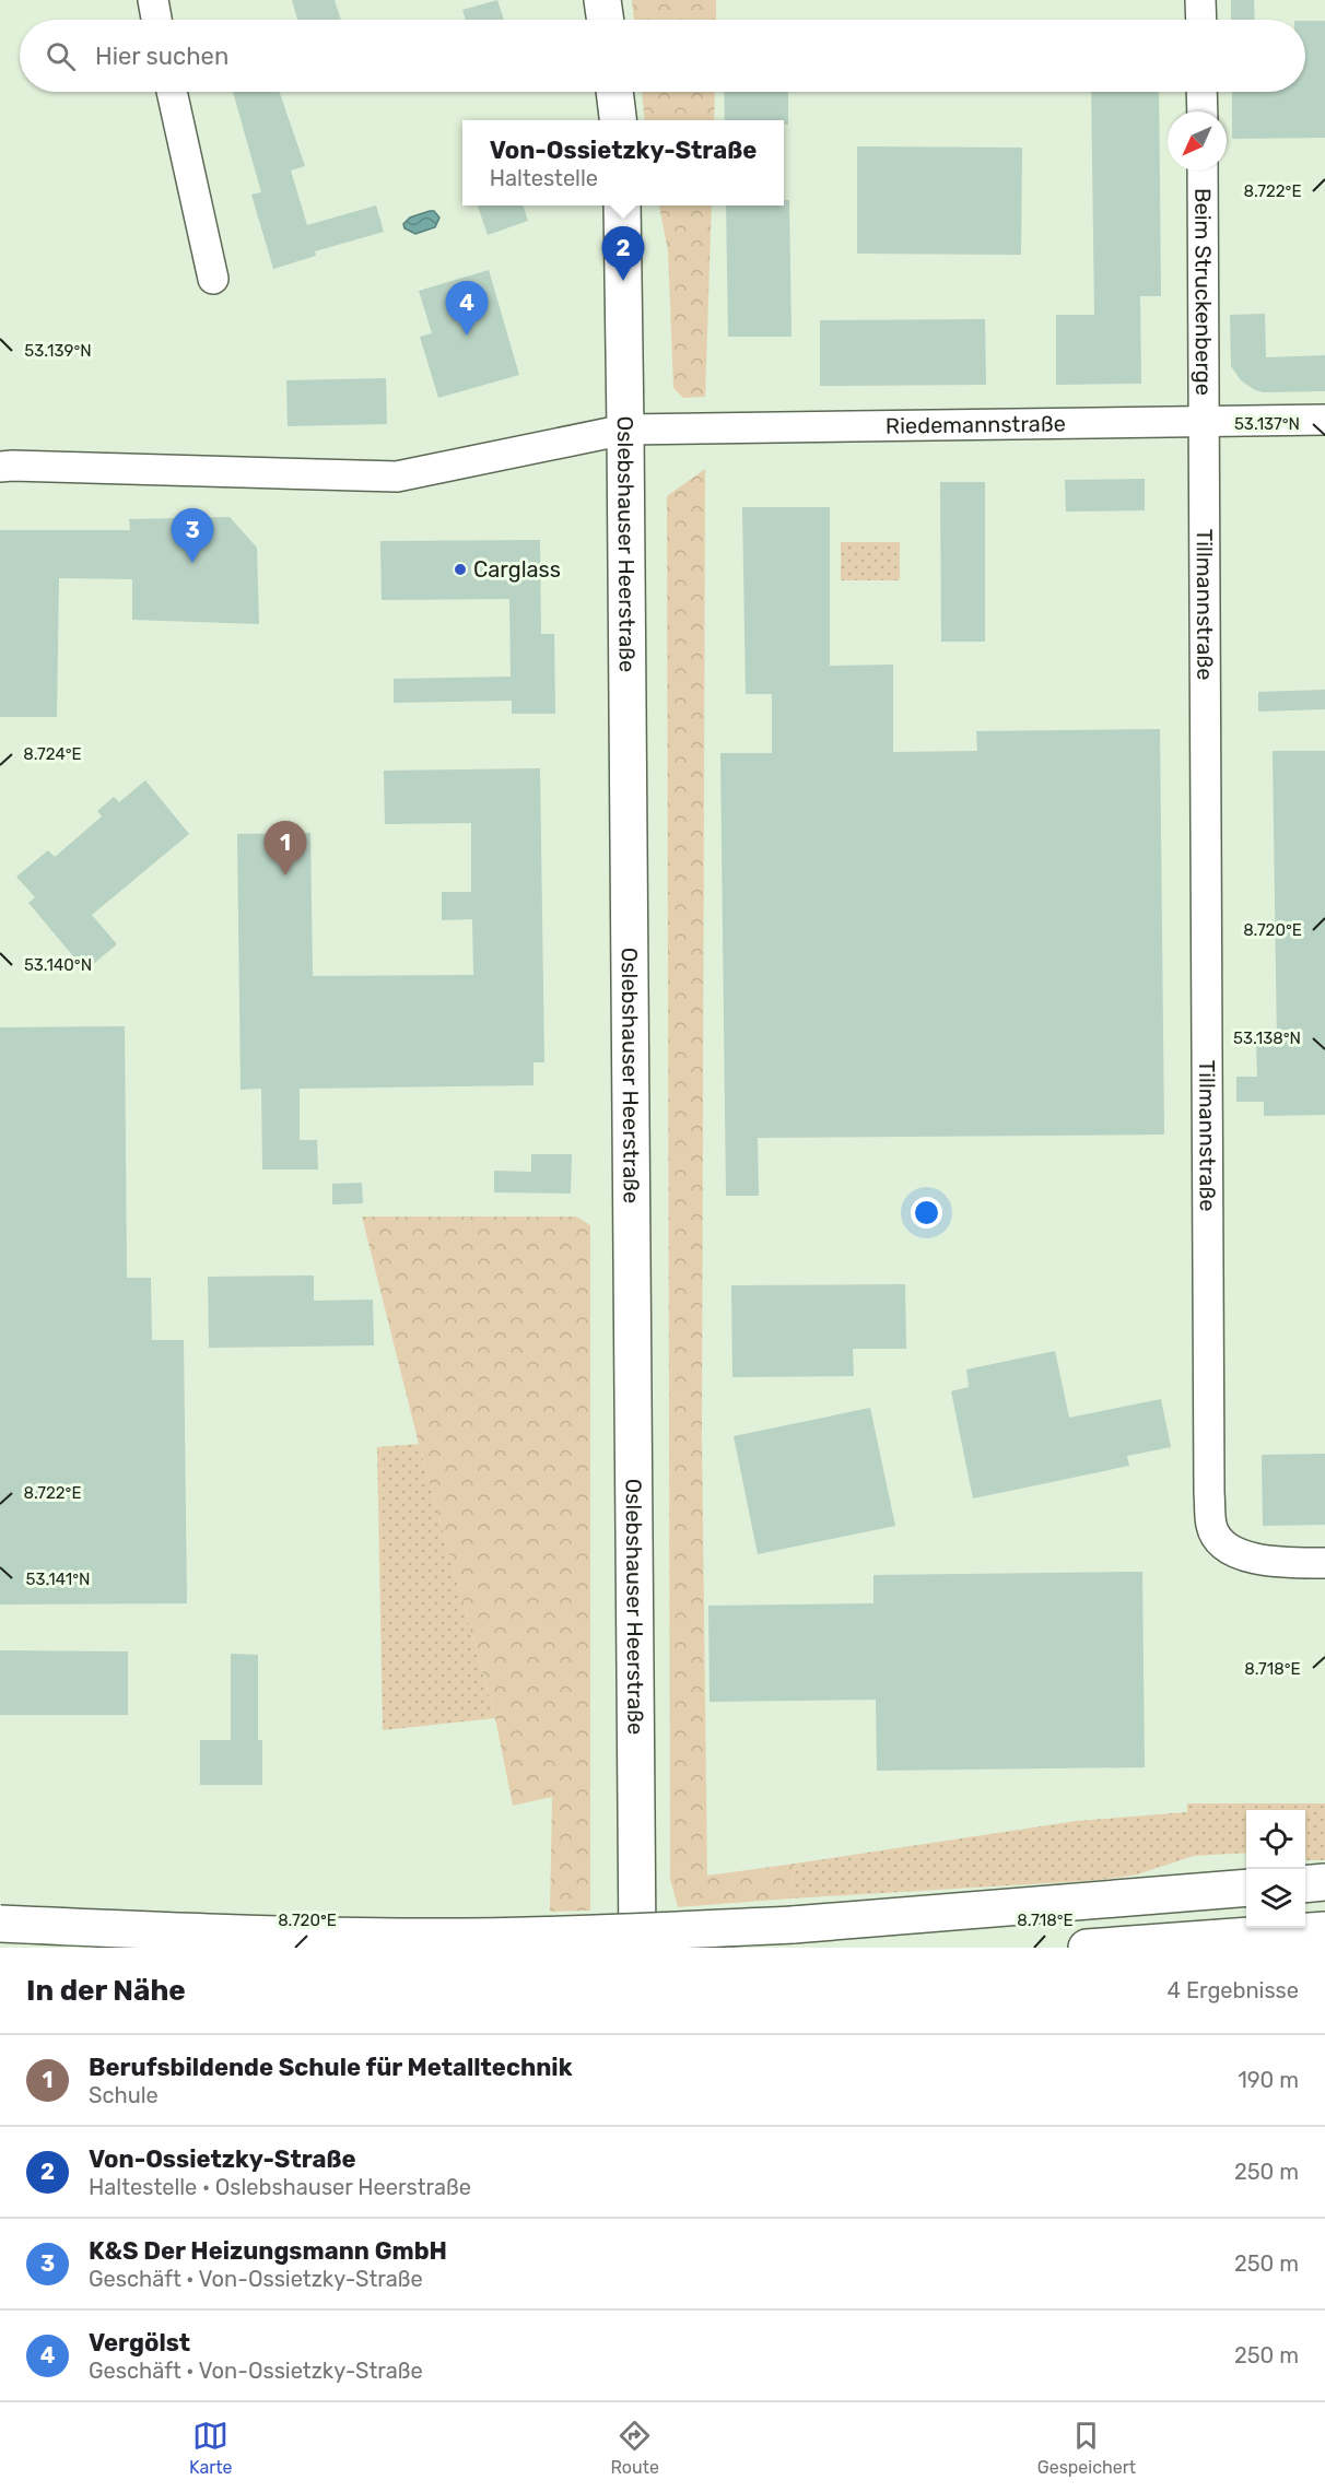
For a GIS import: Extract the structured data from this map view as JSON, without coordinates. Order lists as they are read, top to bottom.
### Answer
{
  "streets": {
    "main road": ["Oslebshauser Heerstraße"],
    "street": ["Beim Struckenberge", "Riedemannstraße", "Tillmannstraße"]
  },
  "crossings": [
    ["Beim Struckenberge", "Riedemannstraße"],
    ["Beim Struckenberge", "Tillmannstraße"],
    ["Riedemannstraße", "Oslebshauser Heerstraße"],
    ["Riedemannstraße", "Tillmannstraße"]
  ],
  "places": ["Carglass"],
  "north": "bottom left",
  "page": {
    "search": "Hier suchen",
    "popup": ["Von-Ossietzky-Straße", "Haltestelle"],
    "pins": [
      "2",
      "4",
      "3",
      "1"
    ],
    "heading": ["In der Nähe", "4 Ergebnisse"],
    "list": [
      {
        "mark": "1",
        "name": "Berufsbildende Schule für Metalltechnik",
        "note": "Schule",
        "value": "190 m"
      },
      {
        "mark": "2",
        "name": "Von-Ossietzky-Straße",
        "note": "Haltestelle · Oslebshauser Heerstraße",
        "value": "250 m"
      },
      {
        "mark": "3",
        "name": "K&S Der Heizungsmann GmbH",
        "note": "Geschäft · Von-Ossietzky-Straße",
        "value": "250 m"
      },
      {
        "mark": "4",
        "name": "Vergölst",
        "note": "Geschäft · Von-Ossietzky-Straße",
        "value": "250 m"
      }
    ],
    "nav": ["Karte", "Route", "Gespeichert"]
  },
  "coordinates": [
    "8.722°E",
    "53.139°N",
    "53.137°N",
    "8.724°E",
    "8.720°E",
    "53.140°N",
    "53.138°N",
    "53.141°N",
    "8.718°E"
  ]
}
